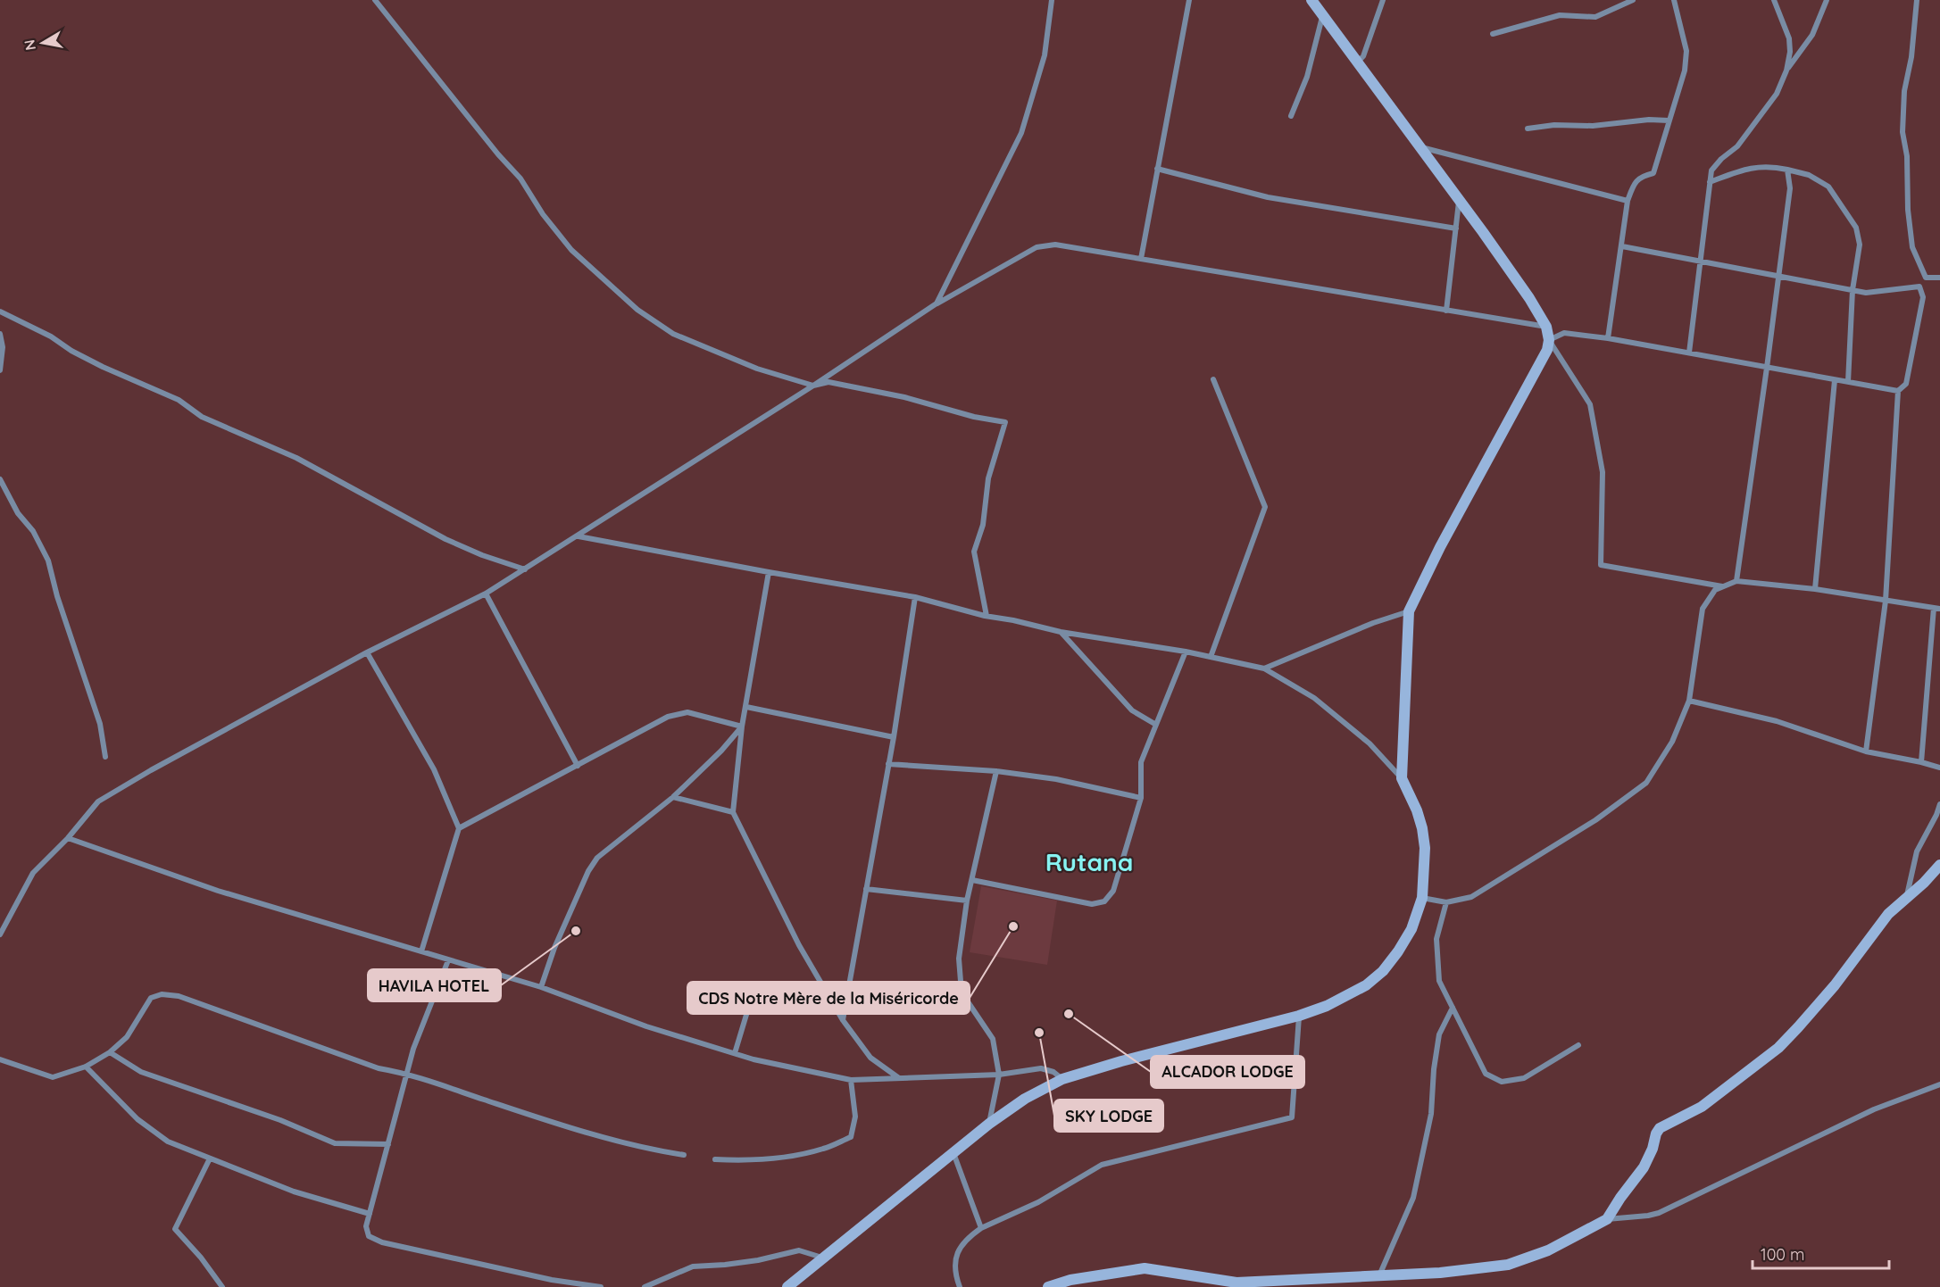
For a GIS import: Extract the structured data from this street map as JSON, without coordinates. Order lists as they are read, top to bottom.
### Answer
{
  "districts": ["Rutana"],
  "places": [
    "CDS Notre Mère de la Miséricorde",
    "HAVILA HOTEL",
    "ALCADOR LODGE",
    "SKY LODGE"
  ],
  "scale_bar": "100 m",
  "north": "left"
}
